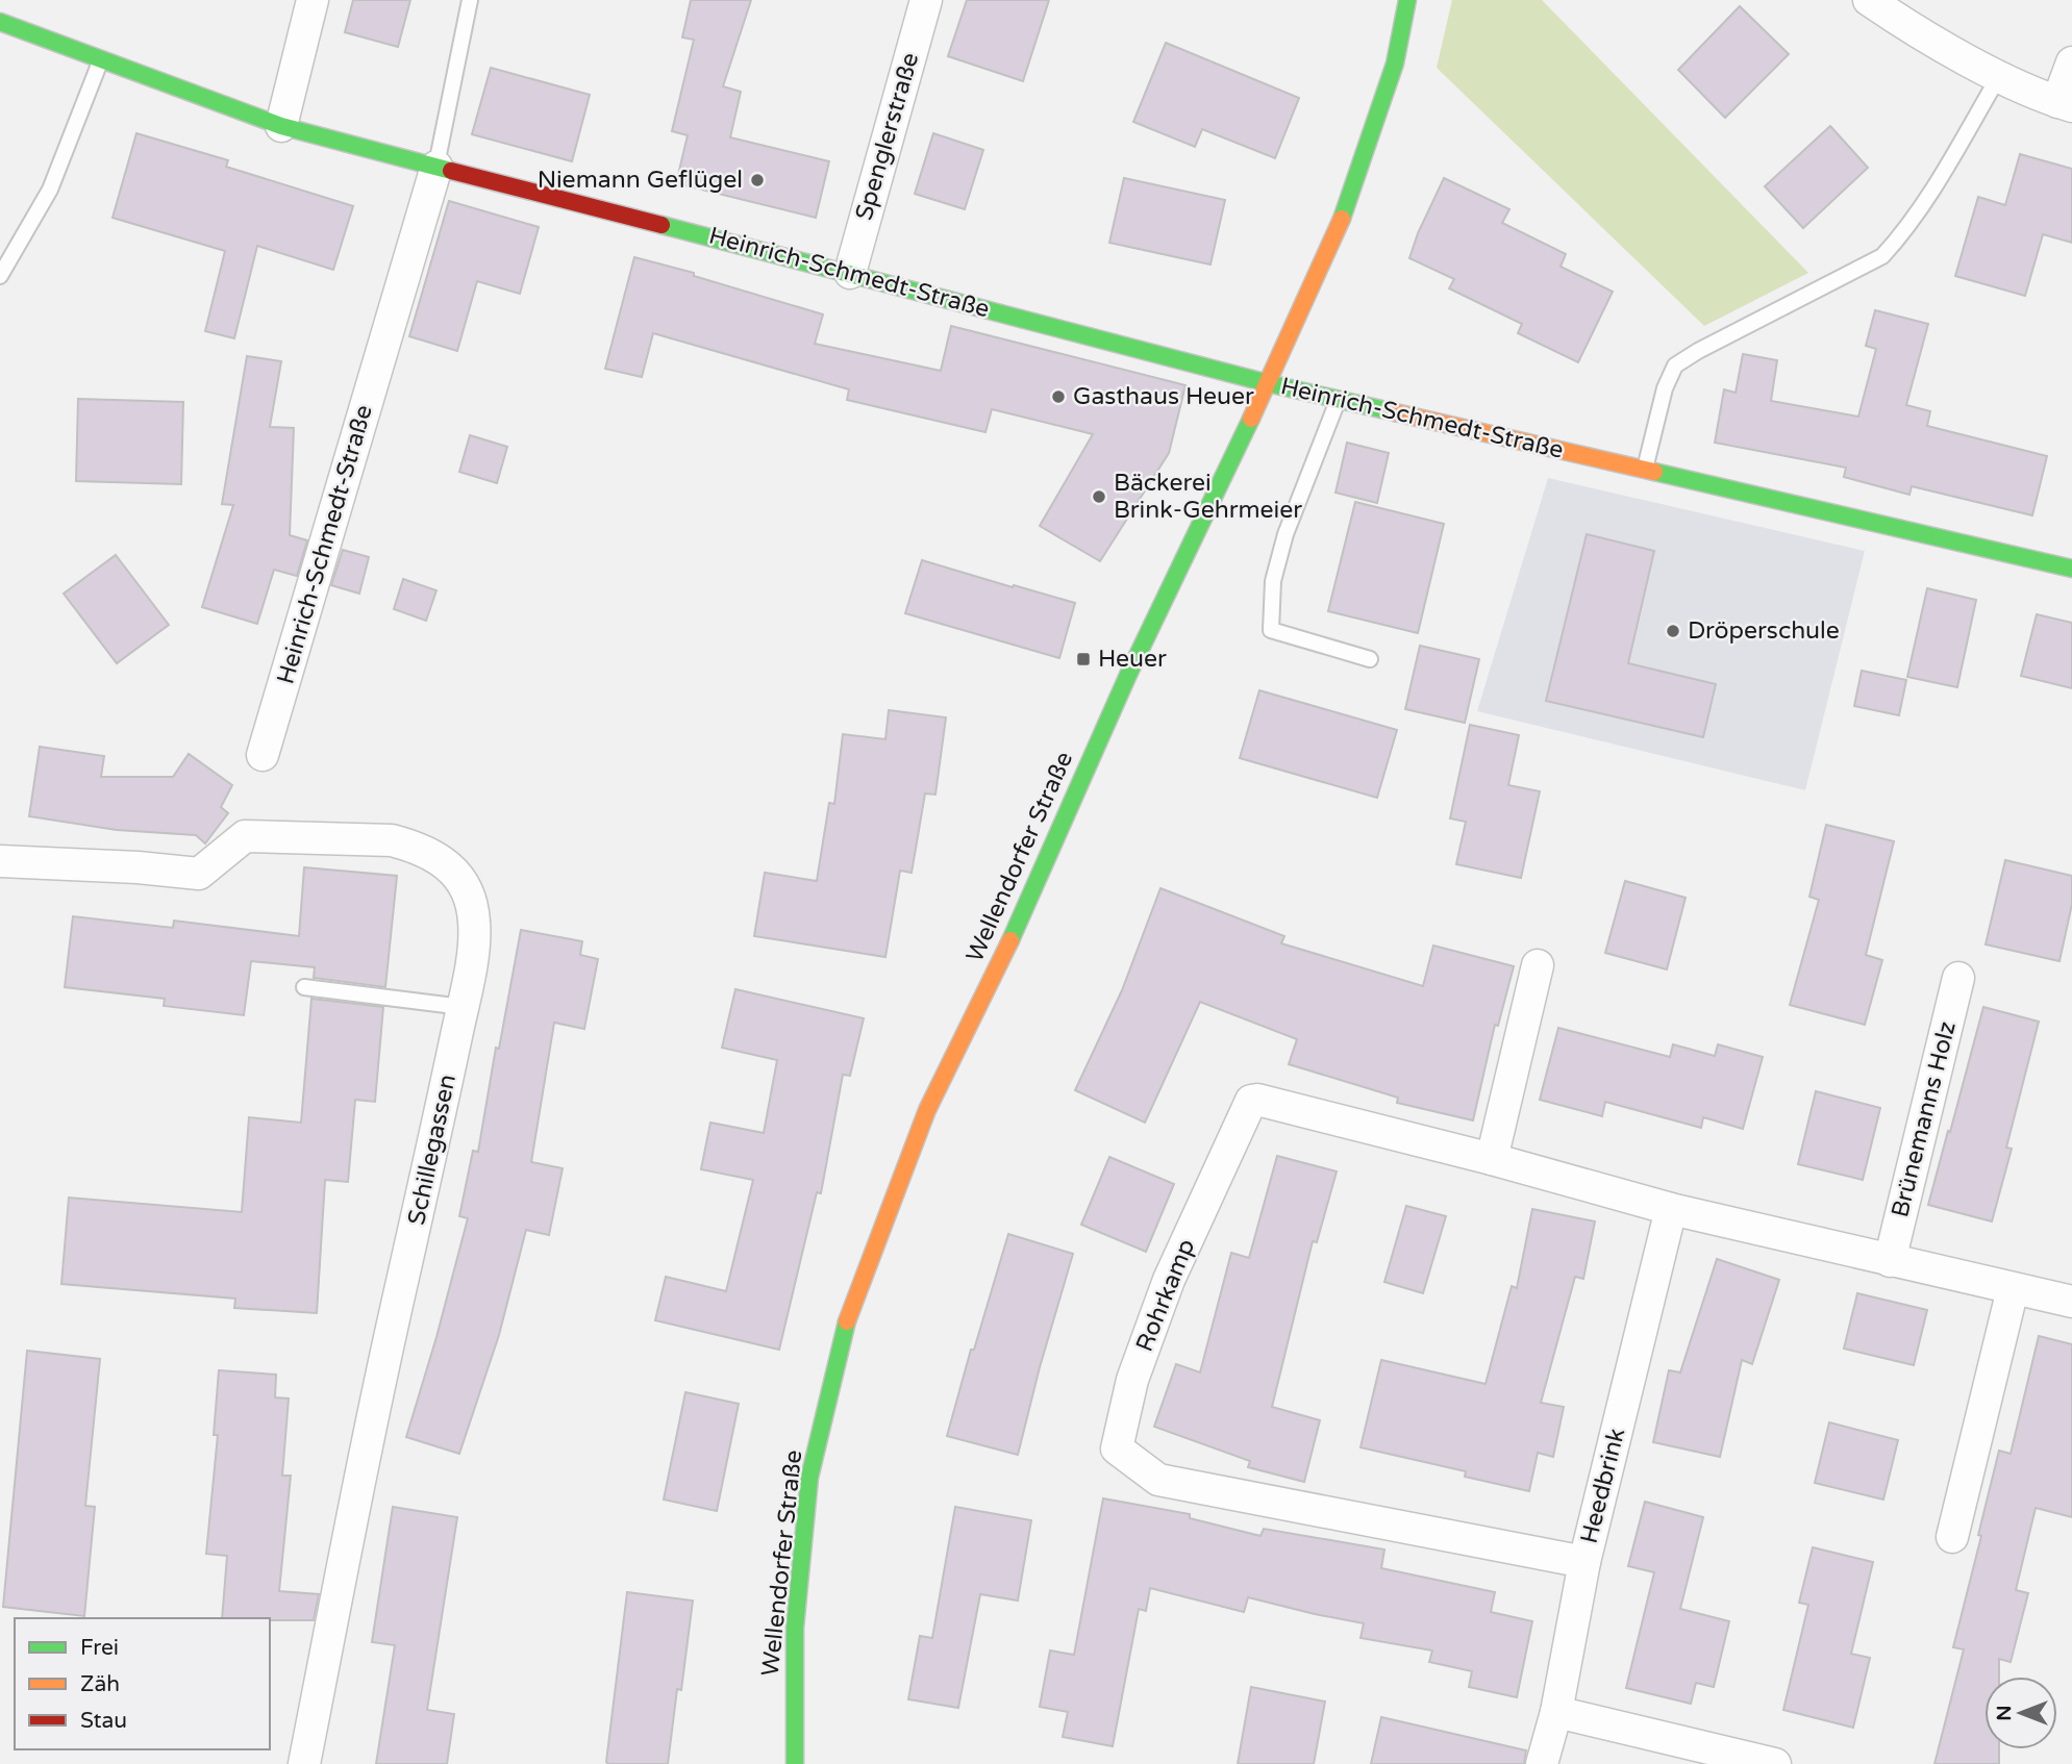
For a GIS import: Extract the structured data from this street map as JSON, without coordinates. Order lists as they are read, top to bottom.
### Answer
{
  "streets": {
    "street": [
      "Spenglerstraße",
      "Heinrich-Schmedt-Straße",
      "Wellendorfer Straße",
      "Brünemanns Holz",
      "Schillegassen",
      "Rohrkamp",
      "Heedbrink"
    ]
  },
  "crossings": [
    ["Spenglerstraße", "Heinrich-Schmedt-Straße"],
    ["Heinrich-Schmedt-Straße", "Wellendorfer Straße"],
    ["Rohrkamp", "Heedbrink"]
  ],
  "places": {
    "other": [
      "Niemann Geflügel",
      "Gasthaus Heuer",
      "Bäckerei Brink-Gehrmeier",
      "Dröperschule"
    ],
    "transit": ["Heuer"]
  },
  "legend": ["Frei", "Zäh", "Stau"],
  "north": "left"
}
